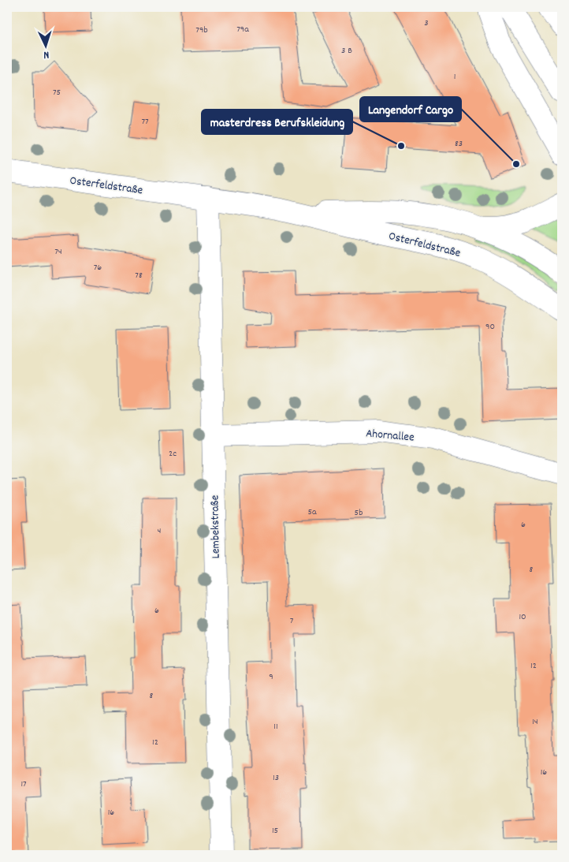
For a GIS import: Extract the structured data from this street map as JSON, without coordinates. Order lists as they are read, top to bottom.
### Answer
{
  "streets": {
    "main road": ["Osterfeldstraße", "Ahornallee", "Lembekstraße"]
  },
  "crossings": [
    ["Osterfeldstraße", "Lembekstraße"],
    ["Ahornallee", "Lembekstraße"]
  ],
  "places": ["masterdress Berufskleidung", "Langendorf Cargo"],
  "house_numbers": [
    "3",
    "79a",
    "79b",
    "3 B",
    "1",
    "75",
    "77",
    "83",
    "74",
    "76",
    "78",
    "90",
    "2c",
    "5a",
    "5b",
    "6",
    "4",
    "8",
    "6",
    "10",
    "7",
    "12",
    "9",
    "8",
    "14",
    "11",
    "12",
    "16",
    "13",
    "17",
    "16",
    "15"
  ],
  "north": "bottom"
}
